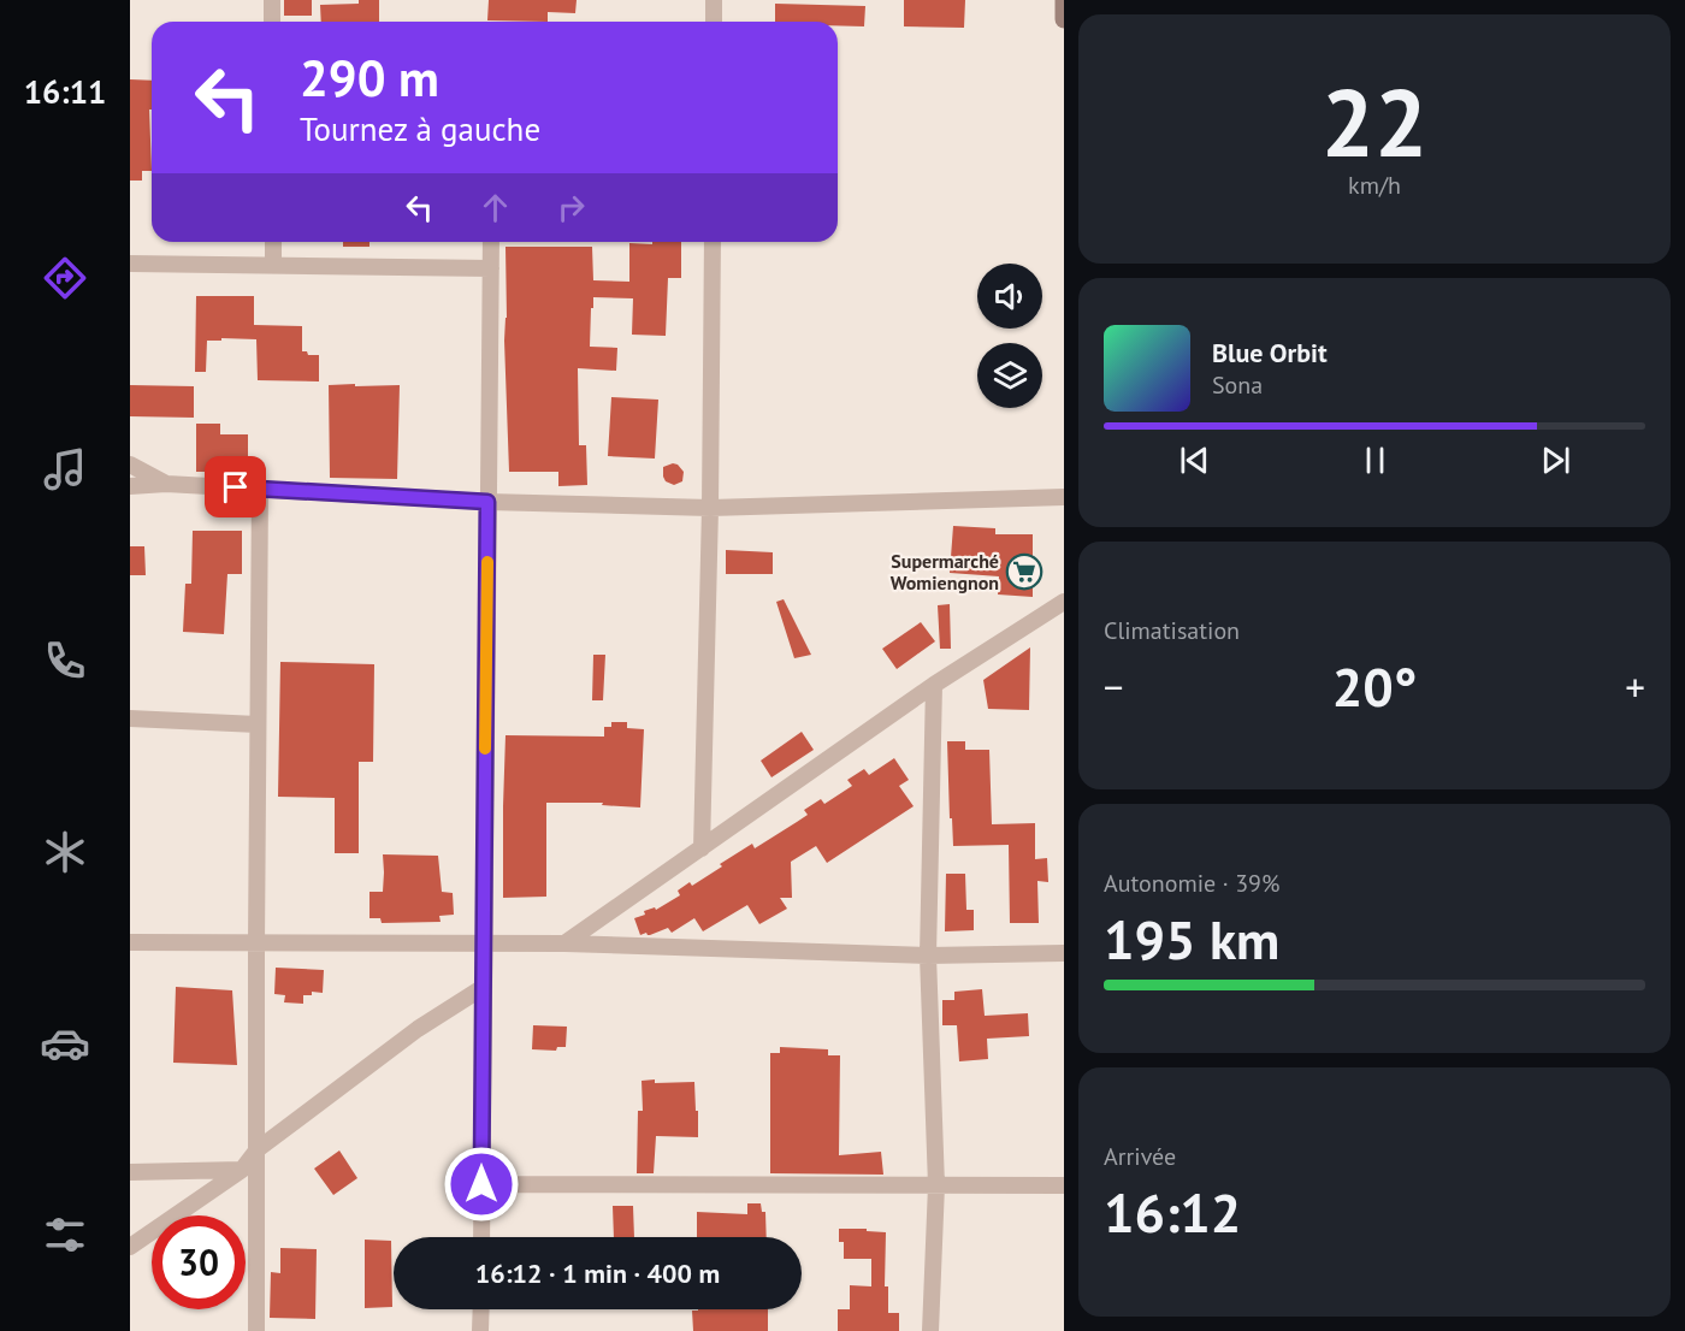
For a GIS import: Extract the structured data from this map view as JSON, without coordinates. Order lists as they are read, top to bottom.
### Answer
{
  "places": {
    "supermarket": ["Supermarché Womiengnon"]
  },
  "page": {
    "tabs": "16:11",
    "tile": [
      ["22", "km/h"],
      "Climatisation",
      ["Autonomie · 39%", "195 km"],
      ["Arrivée", "16:12"]
    ],
    "turn": ["290 m", "Tournez à gauche"],
    "song": ["Blue Orbit", "Sona"],
    "heat": ["−", "20°", "+"],
    "limit": "30",
    "trip": "16:12 · 1 min · 400 m"
  }
}
